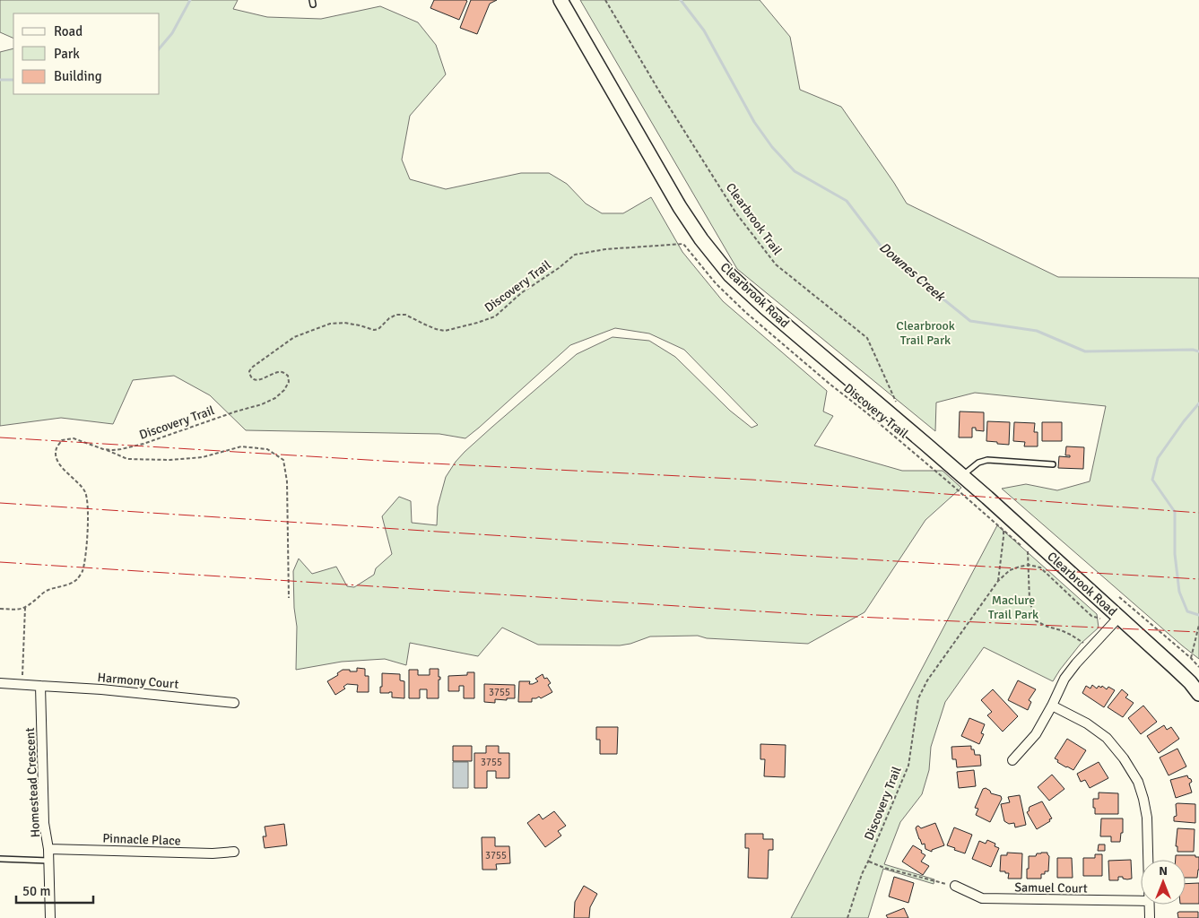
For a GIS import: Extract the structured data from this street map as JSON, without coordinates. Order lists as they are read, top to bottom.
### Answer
{
  "streets": {
    "main road": ["Clearbrook Road"],
    "street": [
      "Harmony Court",
      "Homestead Crescent",
      "Pinnacle Place",
      "Samuel Court"
    ],
    "path": ["Clearbrook Trail", "Discovery Trail"]
  },
  "crossings": [
    ["Harmony Court", "Homestead Crescent"],
    ["Homestead Crescent", "Pinnacle Place"]
  ],
  "water": ["Downes Creek"],
  "parks": ["Clearbrook Trail Park", "Maclure Trail Park"],
  "house_numbers": ["3755", "3755", "3755"],
  "legend": ["Road", "Park", "Building"],
  "scale_bar": "50 m",
  "north": "top"
}
